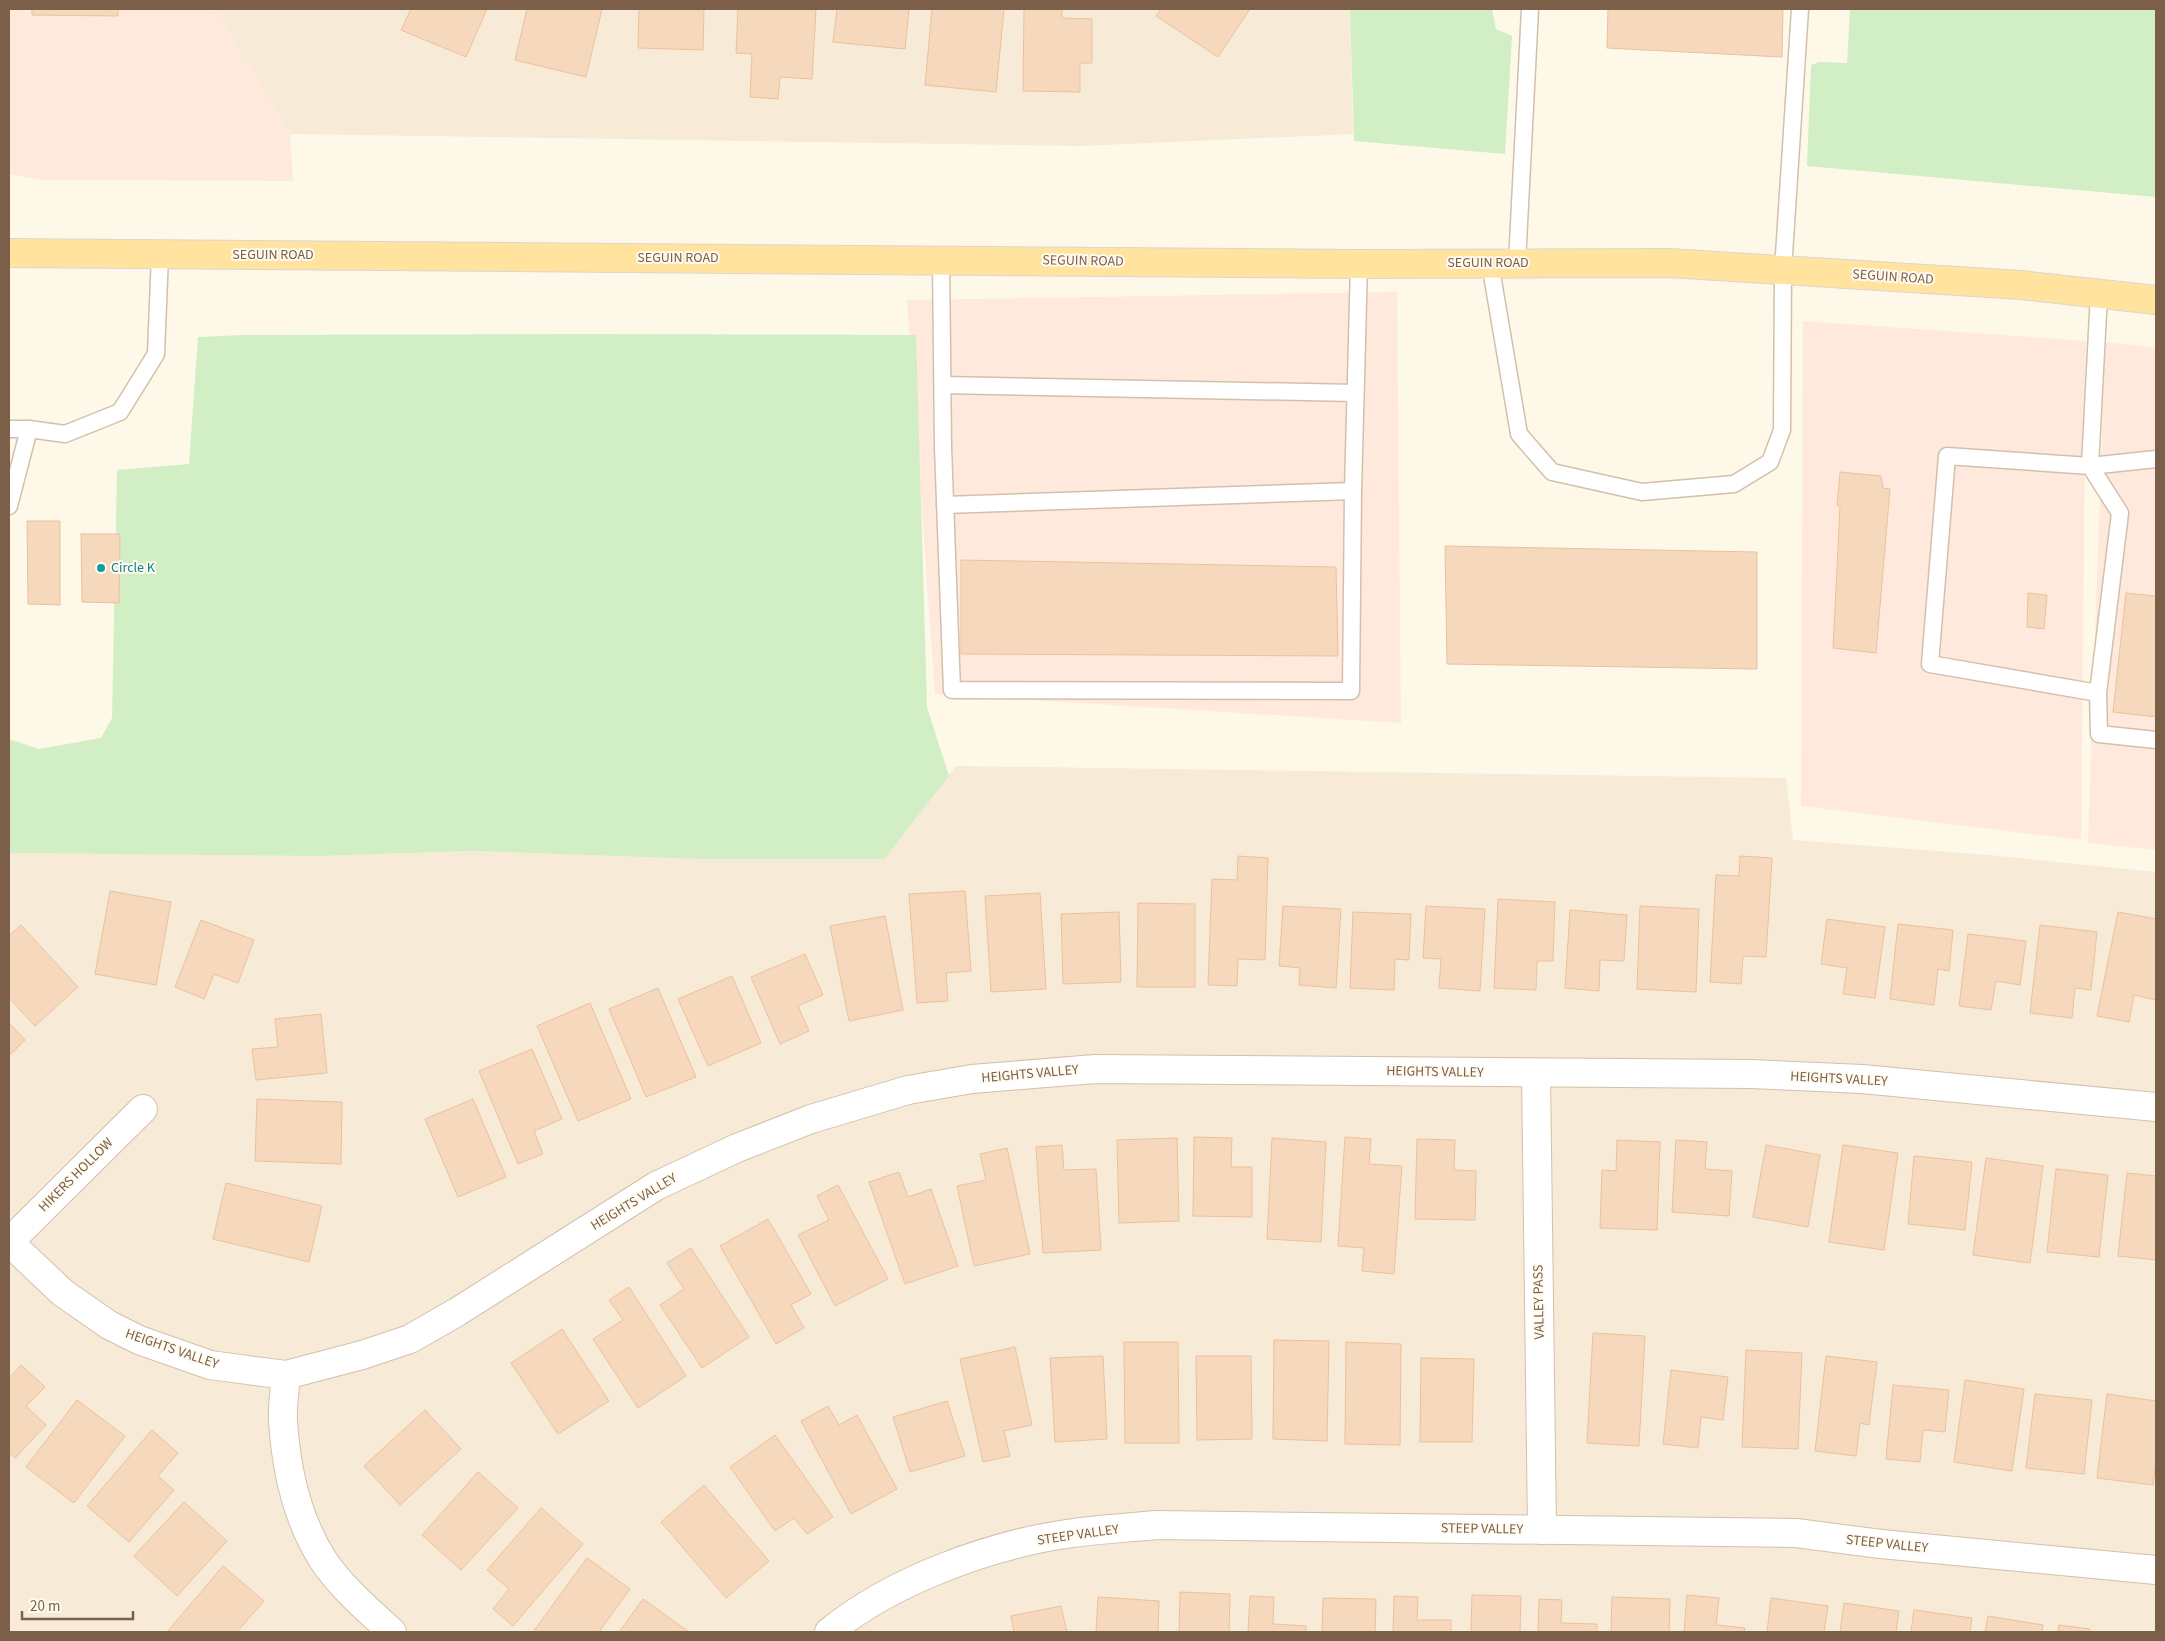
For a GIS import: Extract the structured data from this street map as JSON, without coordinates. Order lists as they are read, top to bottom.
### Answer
{
  "streets": {
    "main road": ["SEGUIN ROAD"],
    "street": [
      "HEIGHTS VALLEY",
      "HIKERS HOLLOW",
      "VALLEY PASS",
      "STEEP VALLEY"
    ]
  },
  "crossings": [
    ["HEIGHTS VALLEY", "HIKERS HOLLOW"],
    ["HEIGHTS VALLEY", "VALLEY PASS"],
    ["VALLEY PASS", "STEEP VALLEY"]
  ],
  "places": ["Circle K"],
  "scale_bar": "20 m"
}
